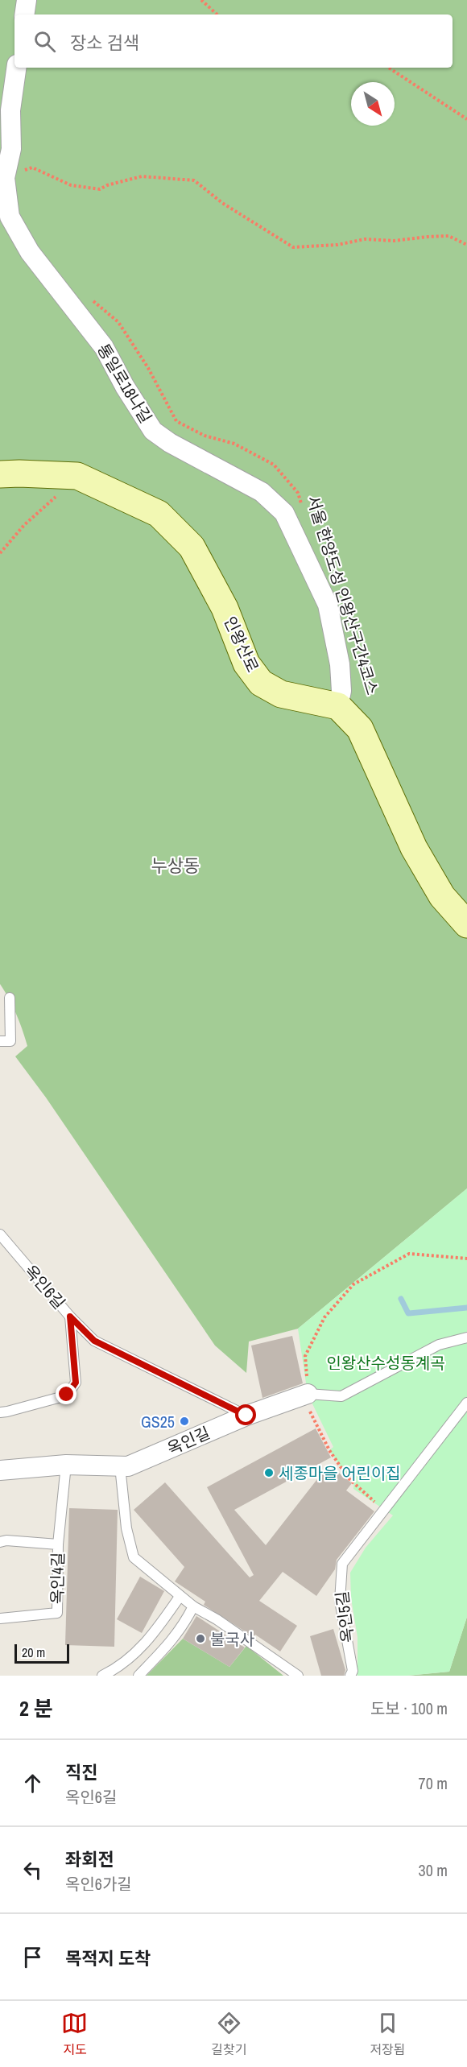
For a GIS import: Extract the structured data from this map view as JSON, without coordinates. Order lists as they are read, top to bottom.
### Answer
{
  "streets": {
    "street": ["통일로18나길", "인왕산로", "옥인길"],
    "lane": ["옥인6길", "옥인4길", "옥인5길"],
    "path": ["서울 한양도성 인왕산구간4코스"]
  },
  "crossings": [
    ["통일로18나길", "인왕산로"],
    ["옥인6길", "옥인길"]
  ],
  "districts": ["누상동"],
  "parks": ["인왕산수성동계곡"],
  "places": ["GS25", "세종마을 어린이집", "불국사"],
  "scale_bar": "20 m",
  "north": "bottom right",
  "page": {
    "search": "장소 검색",
    "scale": "20 m",
    "heading": ["2 분", "도보 · 100 m"],
    "list": [
      ["직진", "옥인6길", "70 m"],
      ["좌회전", "옥인6가길", "30 m"],
      "목적지 도착"
    ],
    "nav": ["지도", "길찾기", "저장됨"]
  }
}
